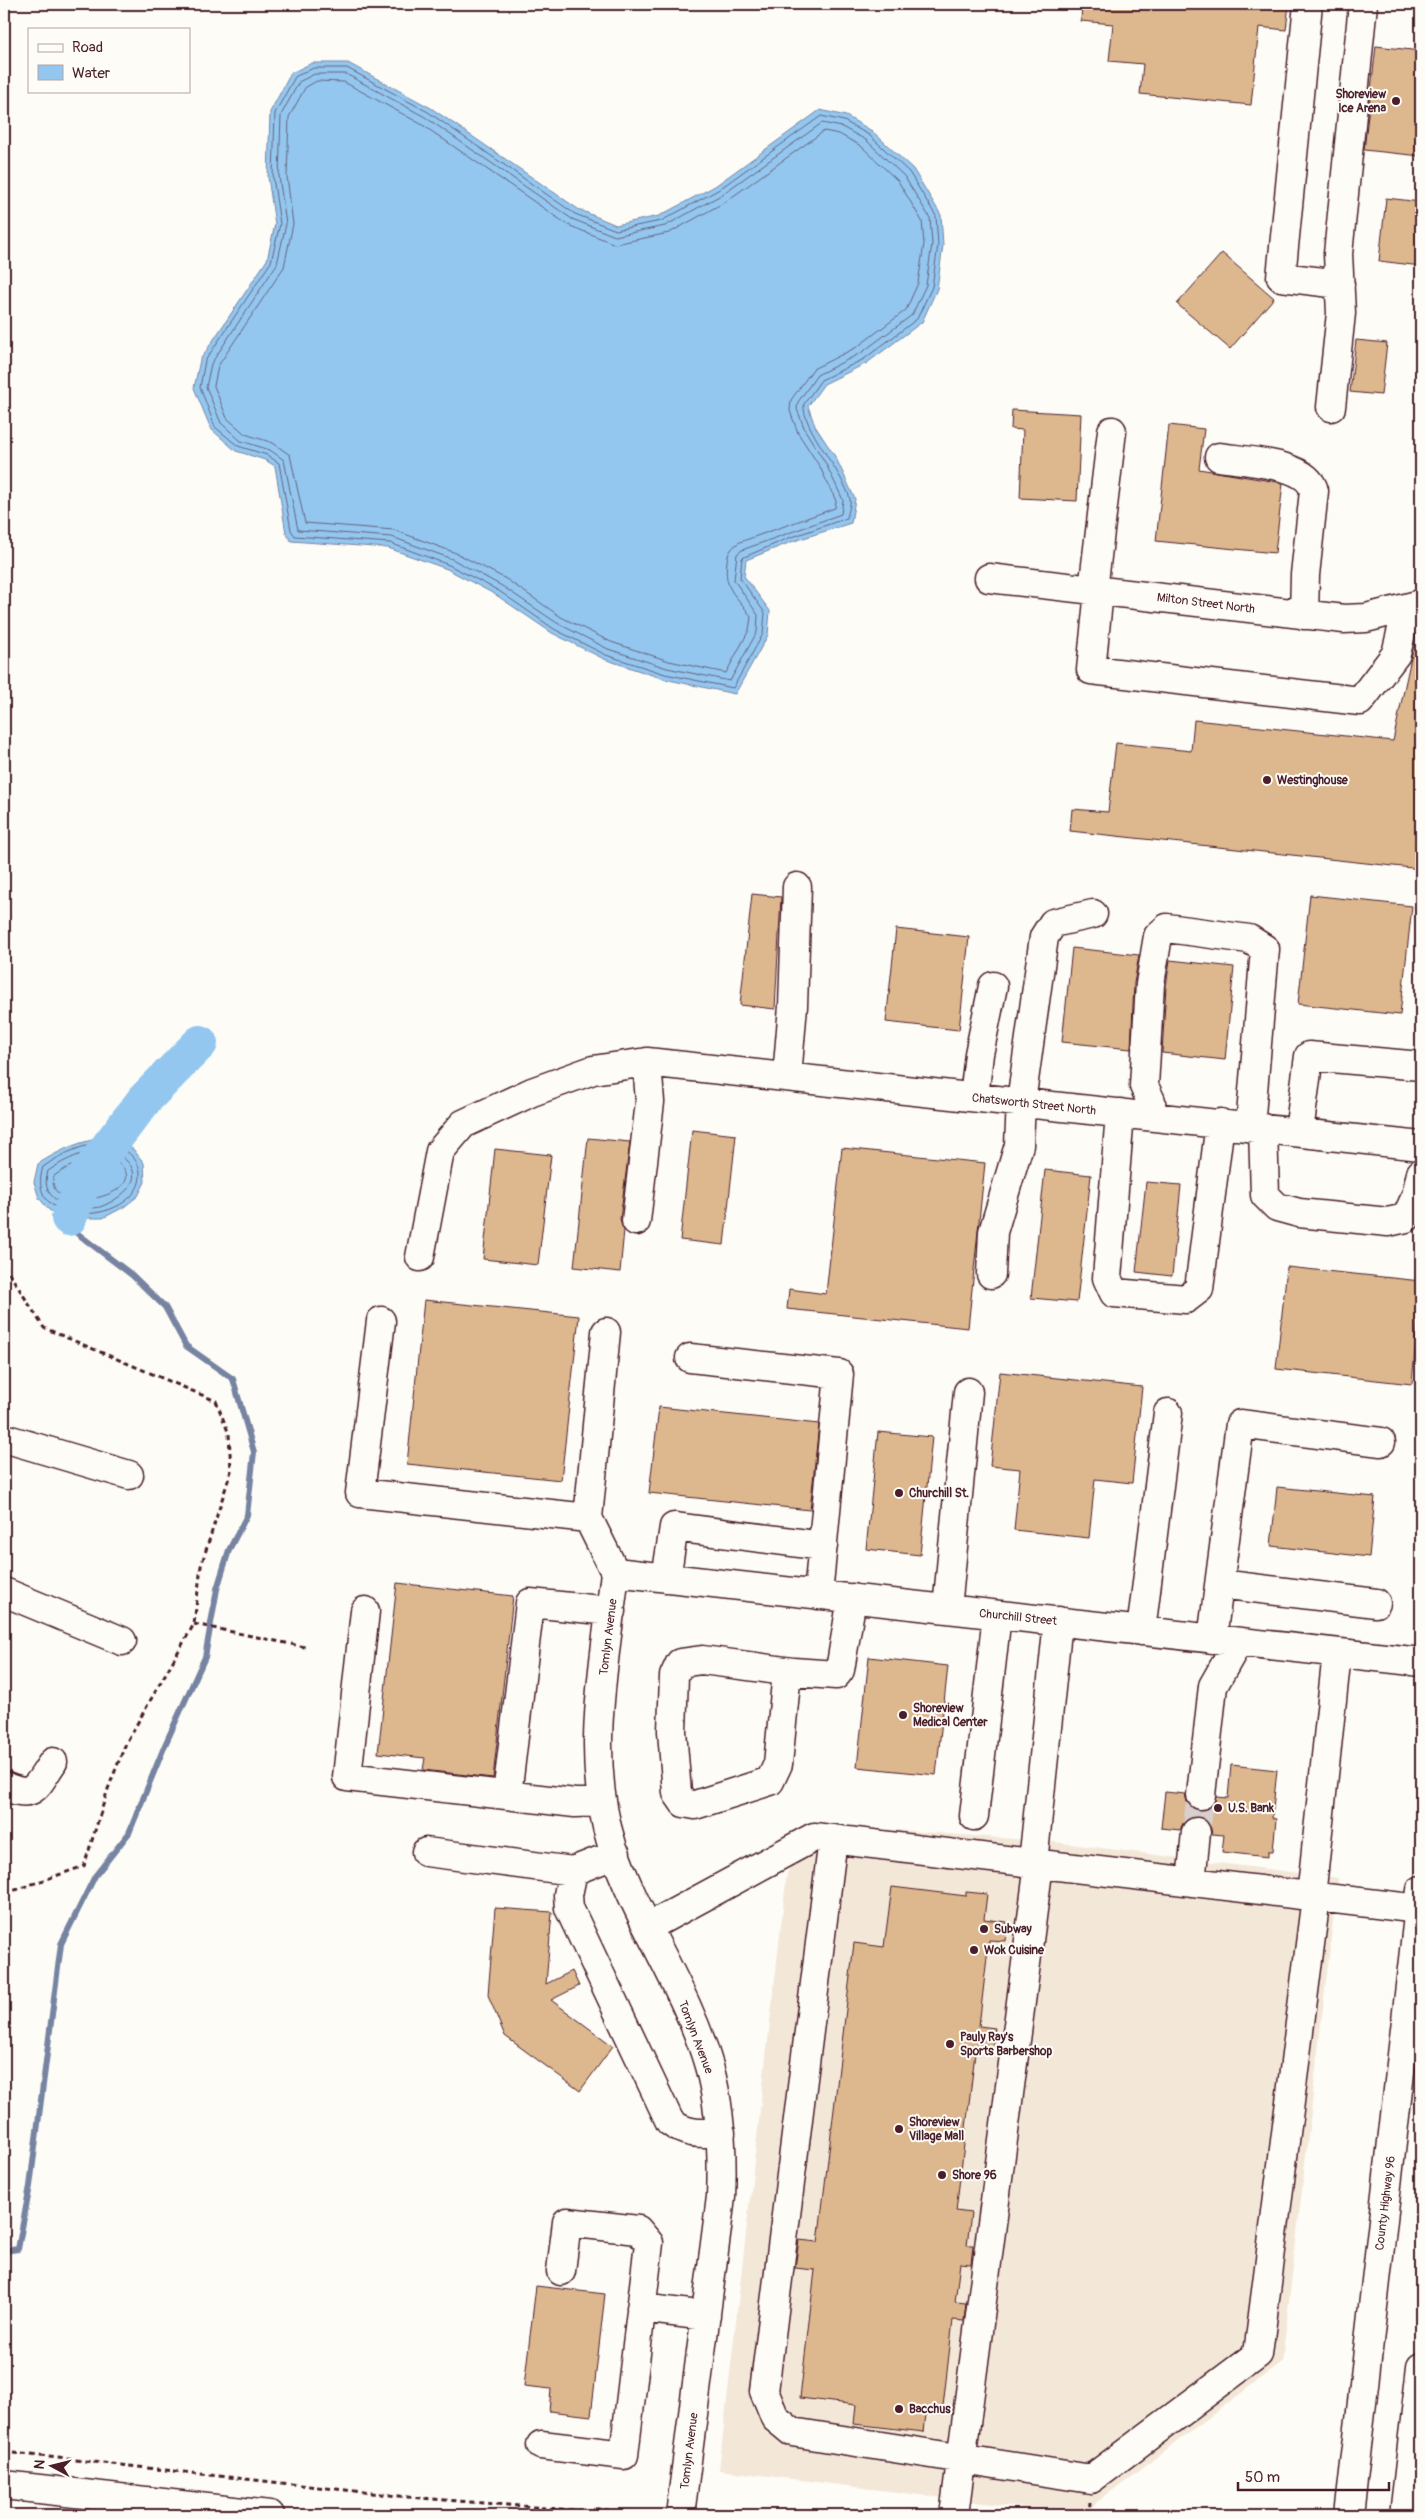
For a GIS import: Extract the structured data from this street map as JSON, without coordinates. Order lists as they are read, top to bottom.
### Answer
{
  "streets": {
    "street": [
      "Milton Street North",
      "Chatsworth Street North",
      "Churchill Street",
      "Tomlyn Avenue",
      "County Highway 96"
    ]
  },
  "crossings": [
    ["Churchill Street", "Tomlyn Avenue"]
  ],
  "places": [
    "Shoreview Ice Arena",
    "Westinghouse",
    "Churchill St.",
    "Shoreview Medical Center",
    "U.S. Bank",
    "Subway",
    "Wok Cuisine",
    "Pauly Ray's Sports Barbershop",
    "Shoreview Village Mall",
    "Shore 96",
    "Bacchus"
  ],
  "legend": ["Road", "Water"],
  "scale_bar": "50 m",
  "north": "left"
}
